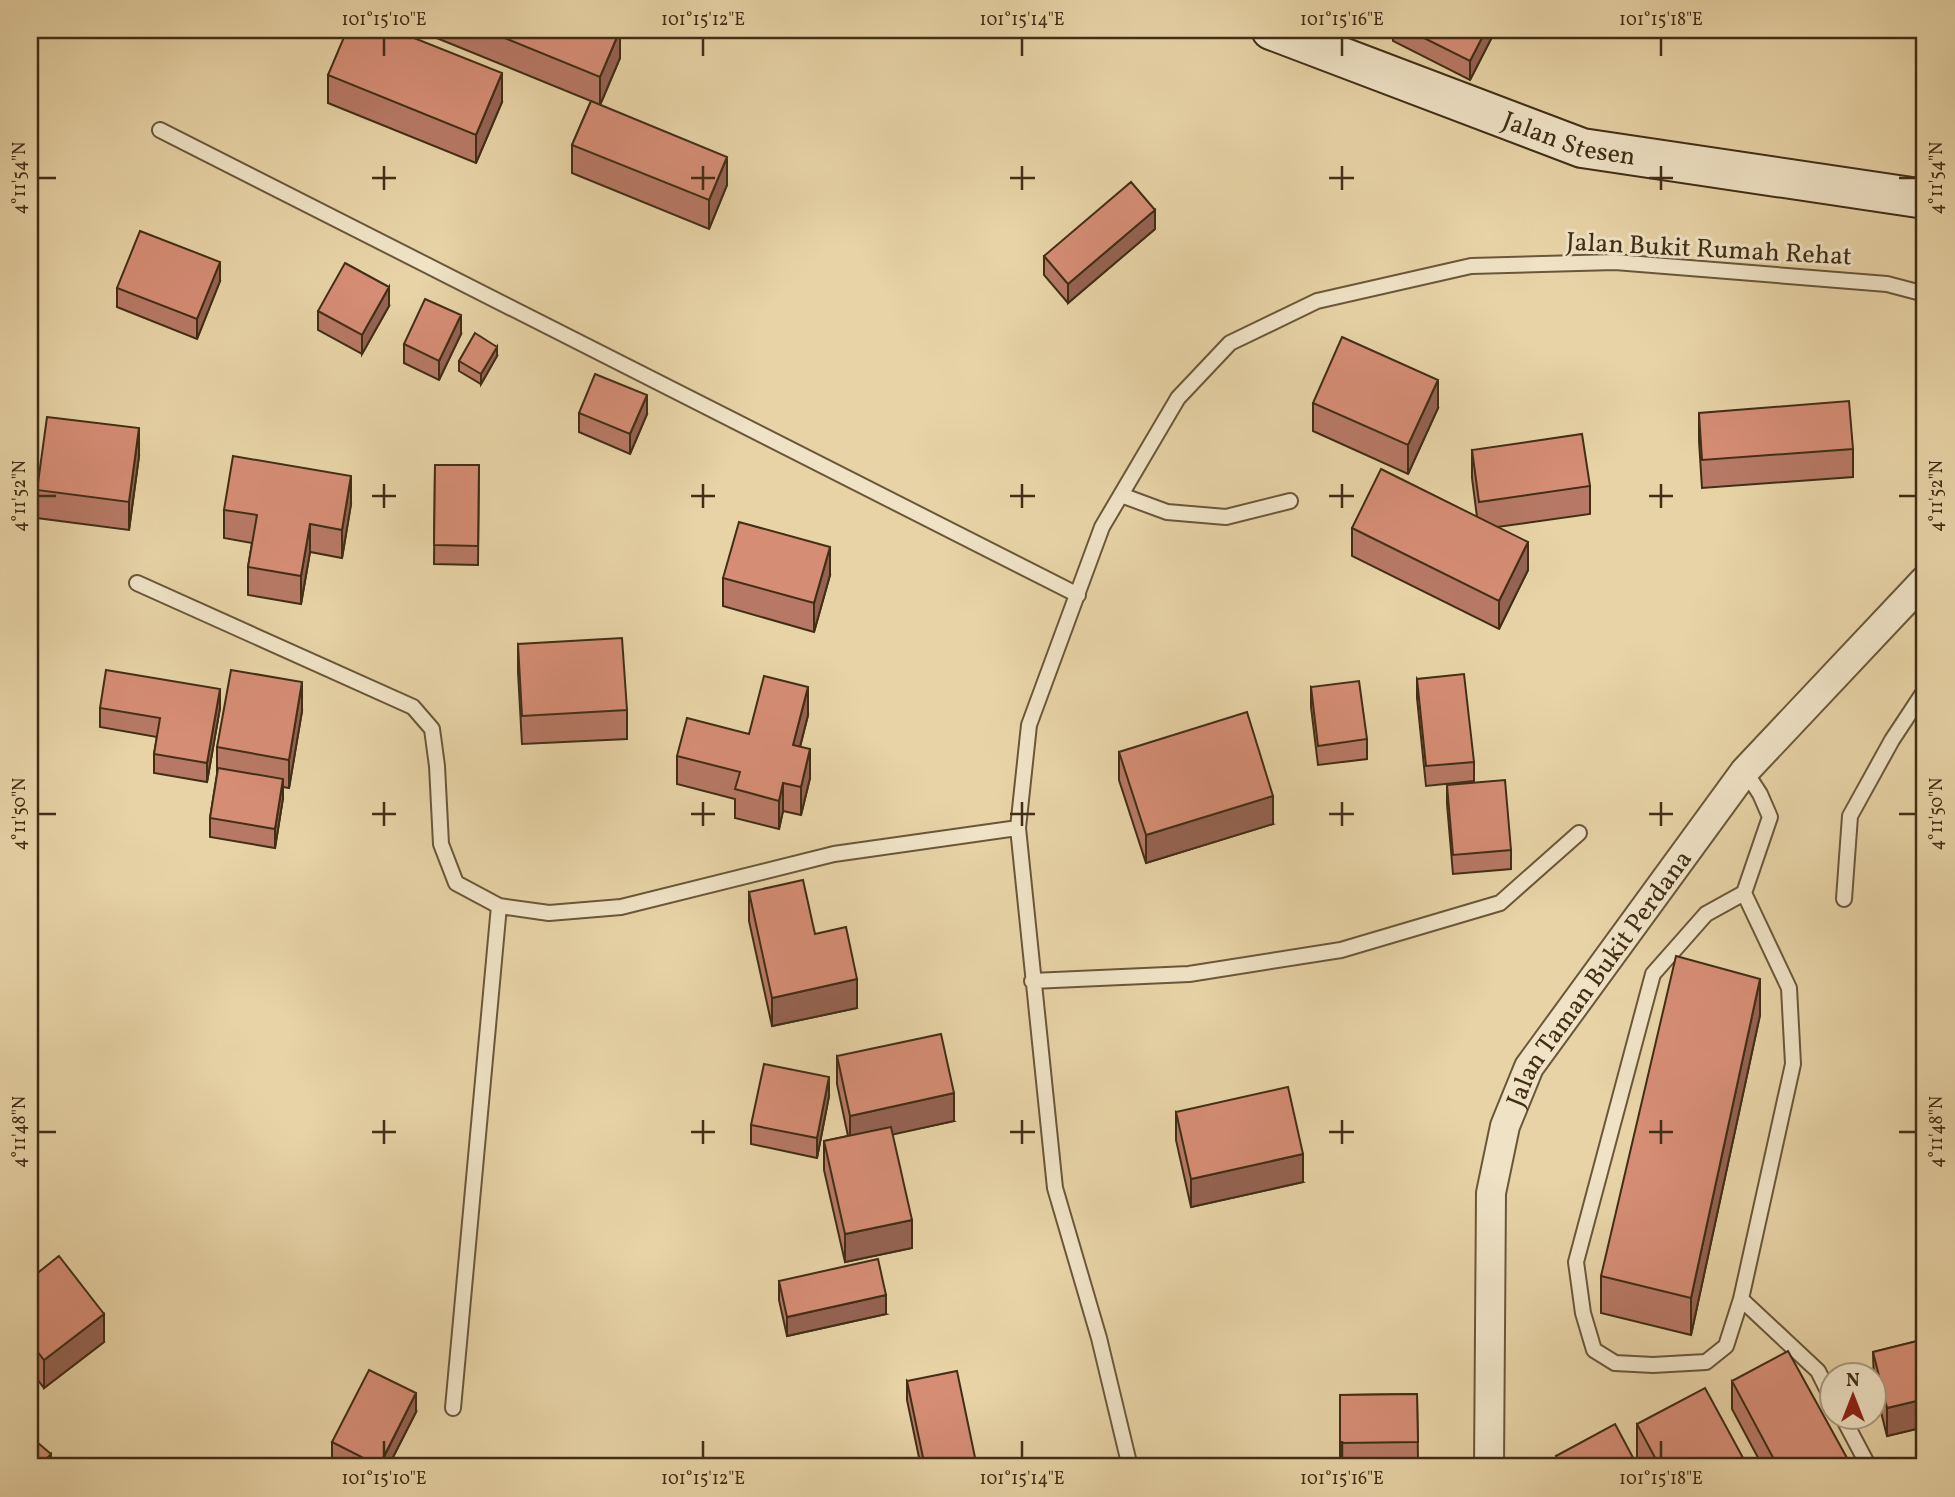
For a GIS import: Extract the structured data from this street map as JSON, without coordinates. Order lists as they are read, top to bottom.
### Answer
{
  "streets": {
    "main road": ["Jalan Stesen"],
    "street": ["Jalan Taman Bukit Perdana"],
    "lane": ["Jalan Bukit Rumah Rehat"]
  },
  "north": "top",
  "coordinates": [
    "101°15'10\"E",
    "101°15'12\"E",
    "101°15'14\"E",
    "101°15'16\"E",
    "101°15'18\"E",
    "4°11'54\"N",
    "4°11'52\"N",
    "4°11'50\"N",
    "4°11'48\"N"
  ]
}
